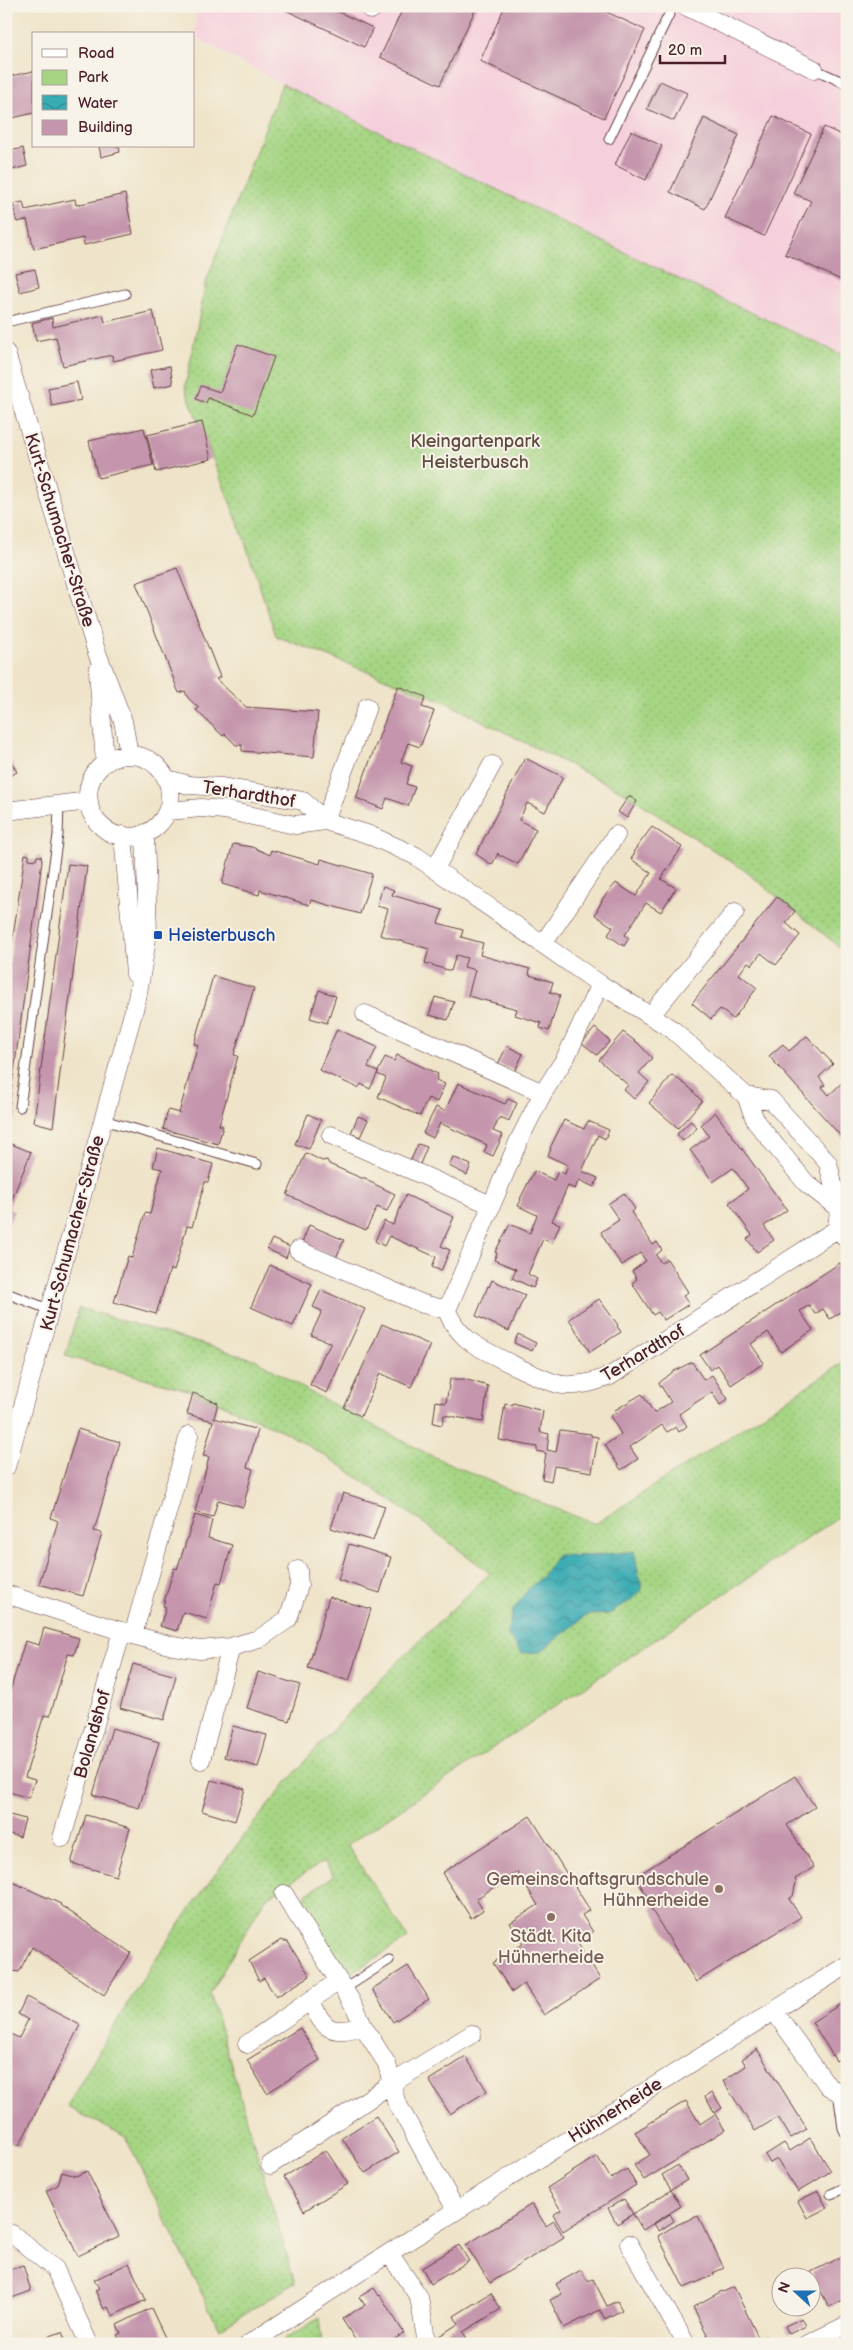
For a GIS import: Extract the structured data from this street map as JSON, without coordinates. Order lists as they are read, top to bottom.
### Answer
{
  "streets": {
    "street": [
      "Kurt-Schumacher-Straße",
      "Terhardthof",
      "Bolandshof",
      "Hühnerheide"
    ]
  },
  "crossings": [
    ["Kurt-Schumacher-Straße", "Terhardthof"]
  ],
  "parks": ["Kleingartenpark Heisterbusch"],
  "places": {
    "transit": ["Heisterbusch"],
    "other": ["Gemeinschaftsgrundschule Hühnerheide", "Städt. Kita Hühnerheide"]
  },
  "legend": [
    "Road",
    "Park",
    "Water",
    "Building"
  ],
  "scale_bar": "20 m",
  "north": "left"
}
